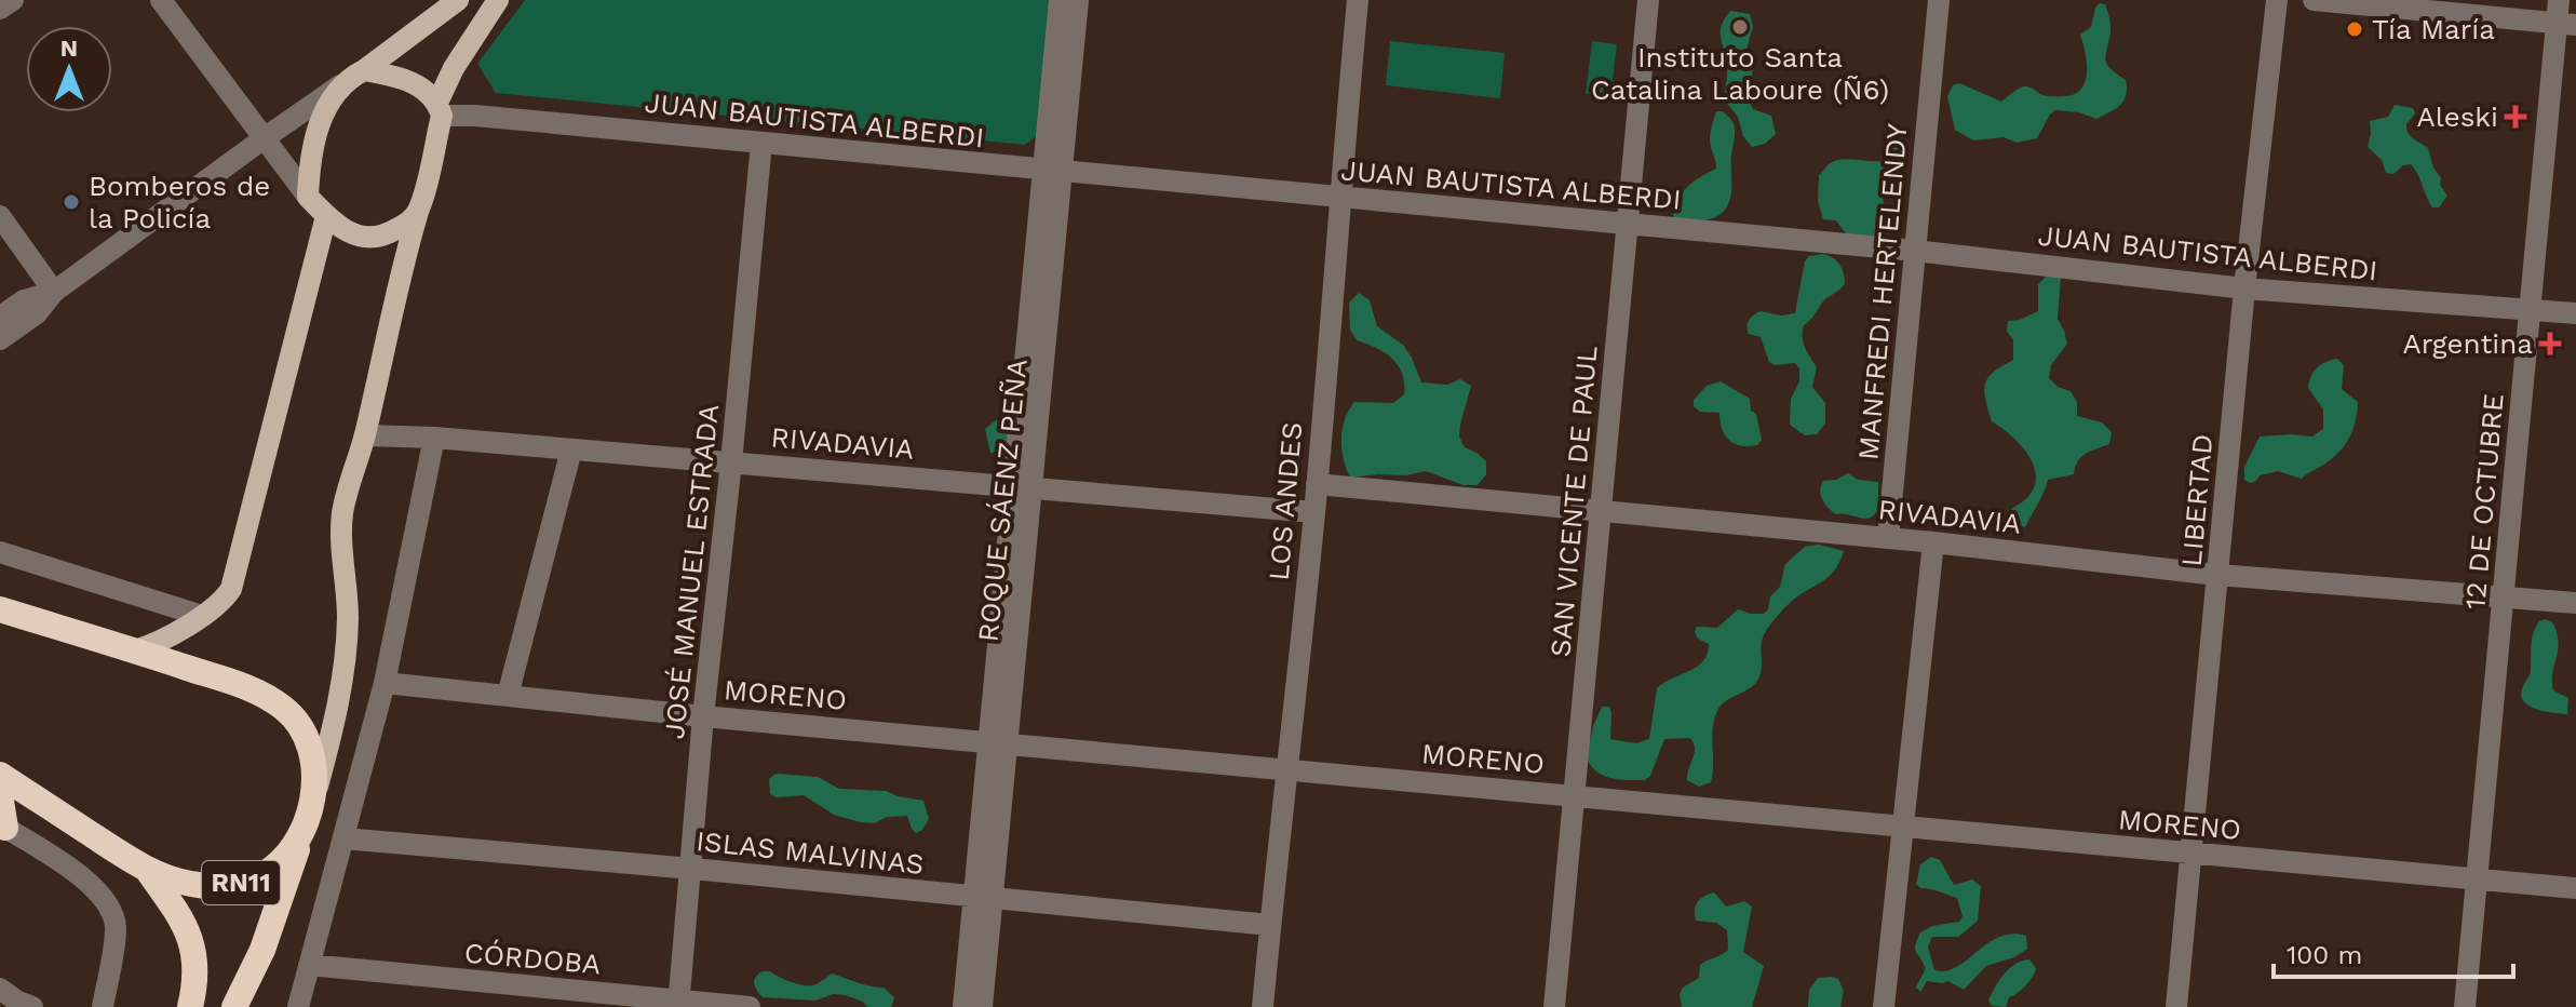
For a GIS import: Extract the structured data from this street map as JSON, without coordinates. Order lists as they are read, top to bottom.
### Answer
{
  "streets": {
    "highway": ["RN11"],
    "street": [
      "JUAN BAUTISTA ALBERDI",
      "MANFREDI HERTELENDY",
      "RIVADAVIA",
      "ROQUE SÁENZ PEÑA",
      "LIBERTAD",
      "LOS ANDES",
      "SAN VICENTE DE PAUL",
      "12 DE OCTUBRE",
      "JOSÉ MANUEL ESTRADA",
      "MORENO",
      "ISLAS MALVINAS",
      "CÓRDOBA"
    ]
  },
  "crossings": [
    ["JUAN BAUTISTA ALBERDI", "MANFREDI HERTELENDY"],
    ["JUAN BAUTISTA ALBERDI", "ROQUE SÁENZ PEÑA"],
    ["JUAN BAUTISTA ALBERDI", "LIBERTAD"],
    ["JUAN BAUTISTA ALBERDI", "LOS ANDES"],
    ["JUAN BAUTISTA ALBERDI", "SAN VICENTE DE PAUL"],
    ["JUAN BAUTISTA ALBERDI", "12 DE OCTUBRE"],
    ["JUAN BAUTISTA ALBERDI", "JOSÉ MANUEL ESTRADA"],
    ["MANFREDI HERTELENDY", "RIVADAVIA"],
    ["RIVADAVIA", "ROQUE SÁENZ PEÑA"],
    ["RIVADAVIA", "LIBERTAD"],
    ["RIVADAVIA", "LOS ANDES"],
    ["RIVADAVIA", "SAN VICENTE DE PAUL"],
    ["RIVADAVIA", "12 DE OCTUBRE"],
    ["RIVADAVIA", "JOSÉ MANUEL ESTRADA"],
    ["ROQUE SÁENZ PEÑA", "MORENO"],
    ["ROQUE SÁENZ PEÑA", "ISLAS MALVINAS"],
    ["LIBERTAD", "MORENO"],
    ["LOS ANDES", "MORENO"],
    ["LOS ANDES", "ISLAS MALVINAS"],
    ["SAN VICENTE DE PAUL", "MORENO"],
    ["12 DE OCTUBRE", "MORENO"],
    ["JOSÉ MANUEL ESTRADA", "MORENO"],
    ["JOSÉ MANUEL ESTRADA", "ISLAS MALVINAS"],
    ["JOSÉ MANUEL ESTRADA", "CÓRDOBA"]
  ],
  "places": {
    "other": ["Instituto Santa Catalina Laboure (Ñ6)", "Tía María", "Bomberos de la Policía"],
    "health": ["Aleski", "Argentina"]
  },
  "scale_bar": "100 m",
  "north": "top"
}
